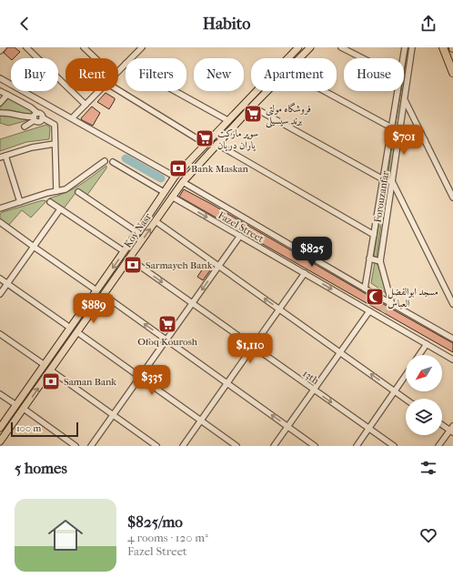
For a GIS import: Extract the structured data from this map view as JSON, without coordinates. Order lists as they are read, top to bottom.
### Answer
{
  "streets": {
    "main road": ["Koy Nasr"],
    "street": ["Forouzanfar", "Fazel Street", "13th"]
  },
  "crossings": [
    ["Forouzanfar", "Fazel Street"],
    ["Fazel Street", "Koy Nasr"],
    ["Koy Nasr", "13th"]
  ],
  "places": {
    "supermarket": ["فروشگاه مولتی برند سیسیلی", "سوپر مارکت یاران دریان", "Ofoq Kourosh"],
    "bank": ["Bank Maskan", "Sarmayeh Bank", "Saman Bank"],
    "mosque": ["مسجد ابوالفضل العباس"]
  },
  "scale_bar": "100 m",
  "north": "bottom left",
  "page": {
    "header": "Habito",
    "chip": [
      "Buy",
      "Rent",
      "Filters",
      "New",
      "Apartment",
      "House"
    ],
    "price": [
      "$701",
      "$825",
      "$889",
      "$1,110",
      "$335"
    ],
    "scale": "100 m",
    "heading": "5 homes",
    "list": [
      {
        "name": "$825/mo",
        "note": "4 rooms · 120 m² · Fazel Street"
      }
    ]
  }
}
